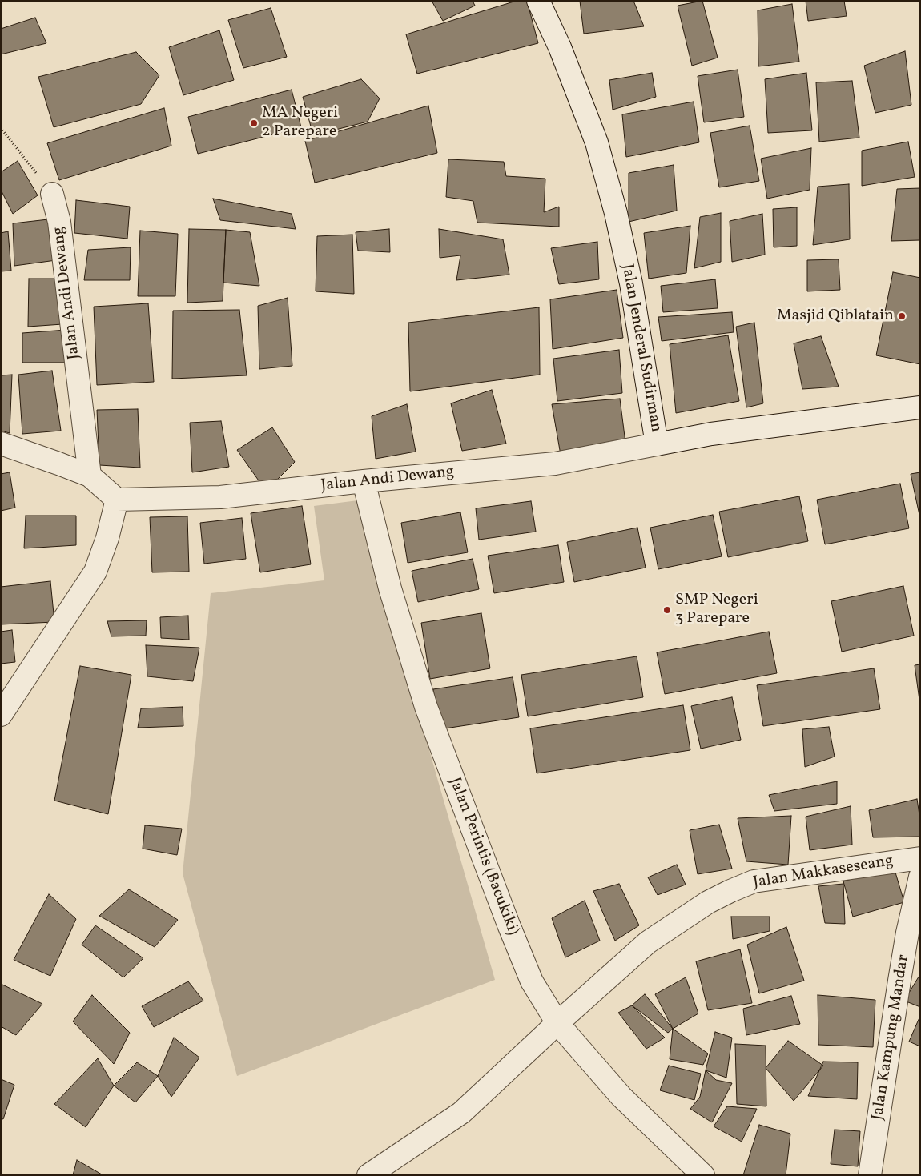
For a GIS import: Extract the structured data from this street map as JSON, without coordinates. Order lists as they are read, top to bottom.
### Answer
{
  "streets": {
    "street": [
      "Jalan Andi Dewang",
      "Jalan Jenderal Sudirman",
      "Jalan Perintis (Bacukiki)",
      "Jalan Makkaseseang",
      "Jalan Kampung Mandar"
    ]
  },
  "crossings": [
    ["Jalan Andi Dewang", "Jalan Jenderal Sudirman"],
    ["Jalan Andi Dewang", "Jalan Perintis (Bacukiki)"],
    ["Jalan Perintis (Bacukiki)", "Jalan Makkaseseang"]
  ],
  "places": ["MA Negeri 2 Parepare", "Masjid Qiblatain", "SMP Negeri 3 Parepare"]
}
